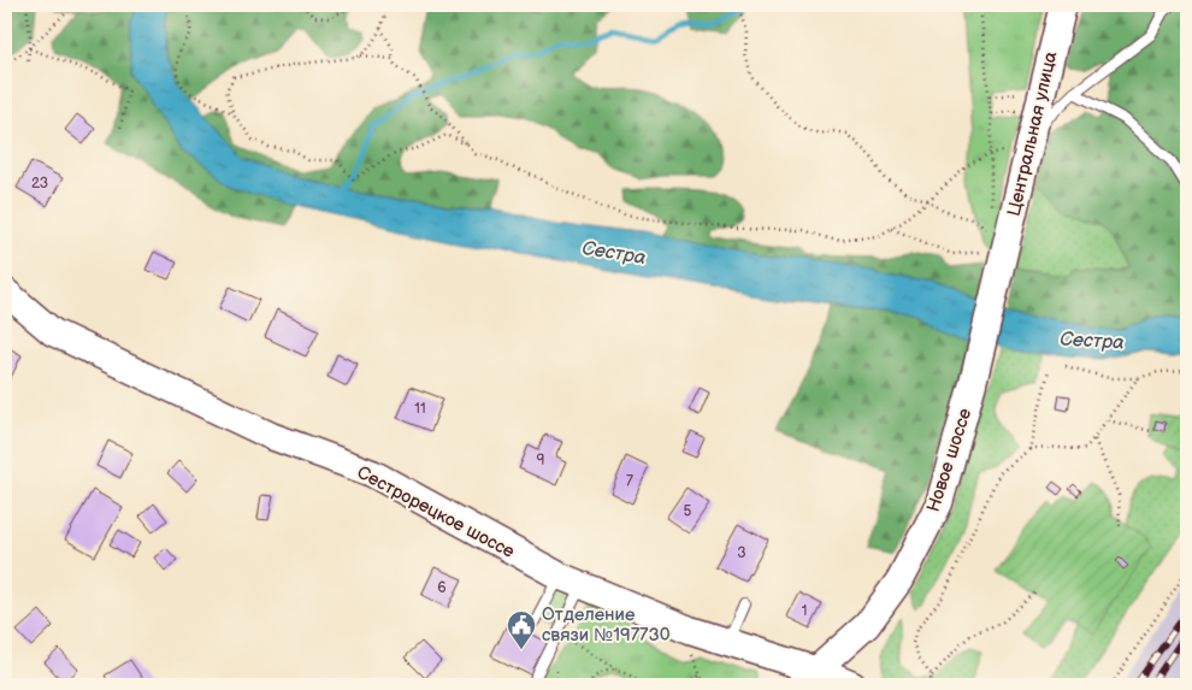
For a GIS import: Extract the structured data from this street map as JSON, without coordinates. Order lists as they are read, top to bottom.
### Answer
{
  "streets": {
    "street": ["Центральная улица", "Новое шоссе", "Сестрорецкое шоссе"]
  },
  "crossings": [
    ["Центральная улица", "Новое шоссе"],
    ["Новое шоссе", "Сестрорецкое шоссе"]
  ],
  "water": ["Сестра"],
  "places": {
    "public building": ["Отделение связи №197730"]
  },
  "house_numbers": [
    "23",
    "11",
    "9",
    "7",
    "5",
    "3",
    "6",
    "1"
  ]
}
